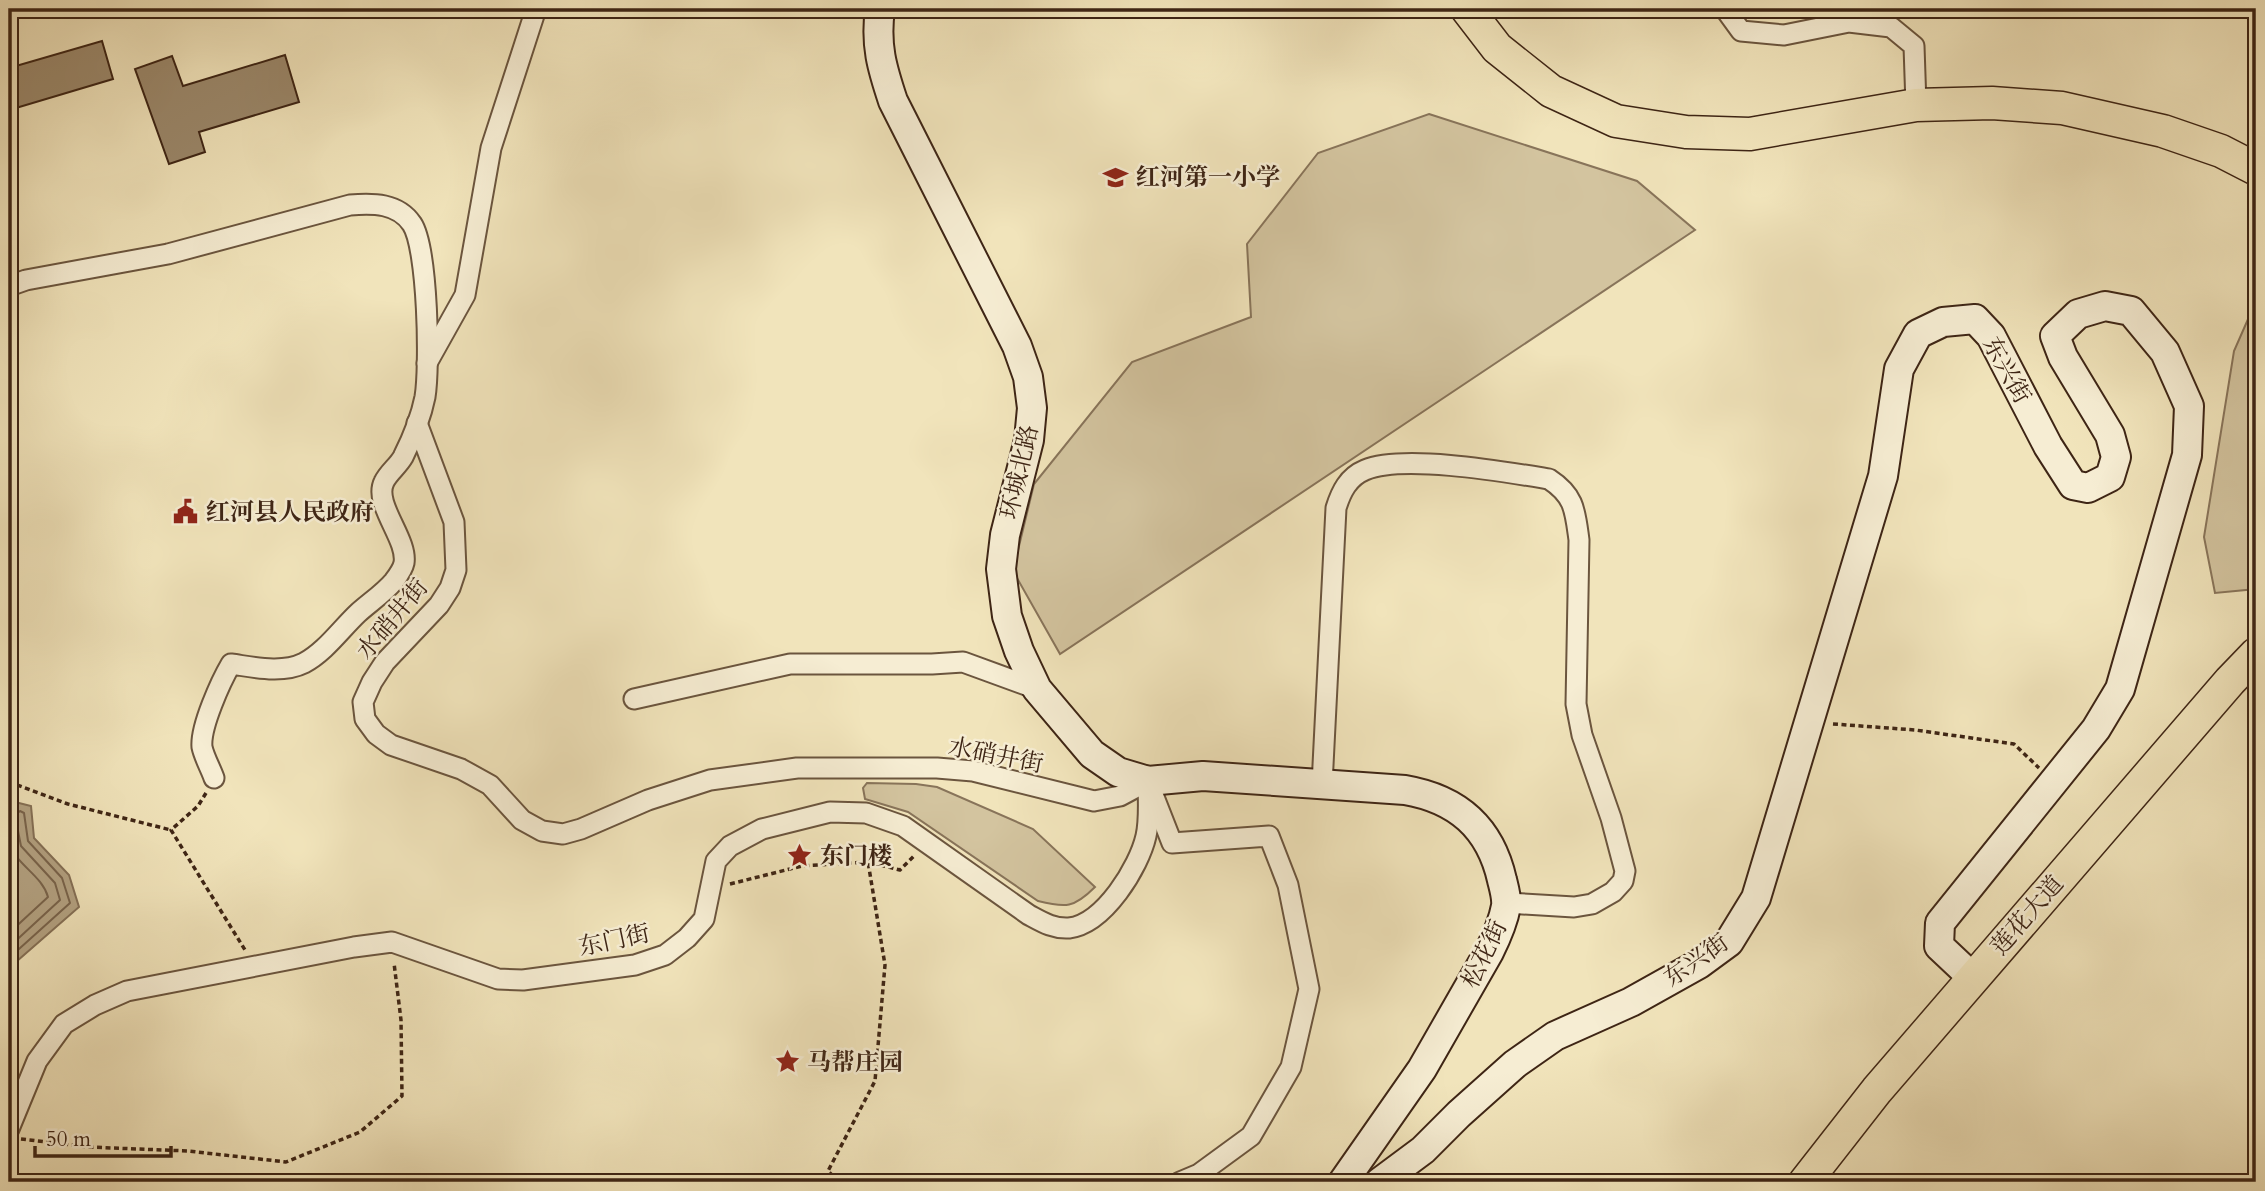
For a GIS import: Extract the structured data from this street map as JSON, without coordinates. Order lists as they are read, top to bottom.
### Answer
{
  "streets": {
    "main road": ["莲花大道"],
    "street": [
      "东兴街",
      "环城北路",
      "水硝井街",
      "东门街",
      "松花街"
    ]
  },
  "crossings": [
    ["东兴街", "莲花大道"],
    ["环城北路", "水硝井街"],
    ["环城北路", "东门街"],
    ["环城北路", "松花街"],
    ["水硝井街", "东门街"],
    ["水硝井街", "松花街"],
    ["东门街", "松花街"]
  ],
  "places": {
    "school or university": ["红河第一小学"],
    "public building": ["红河县人民政府"],
    "place": ["东门楼", "马帮庄园"]
  },
  "scale_bar": "50 m"
}
